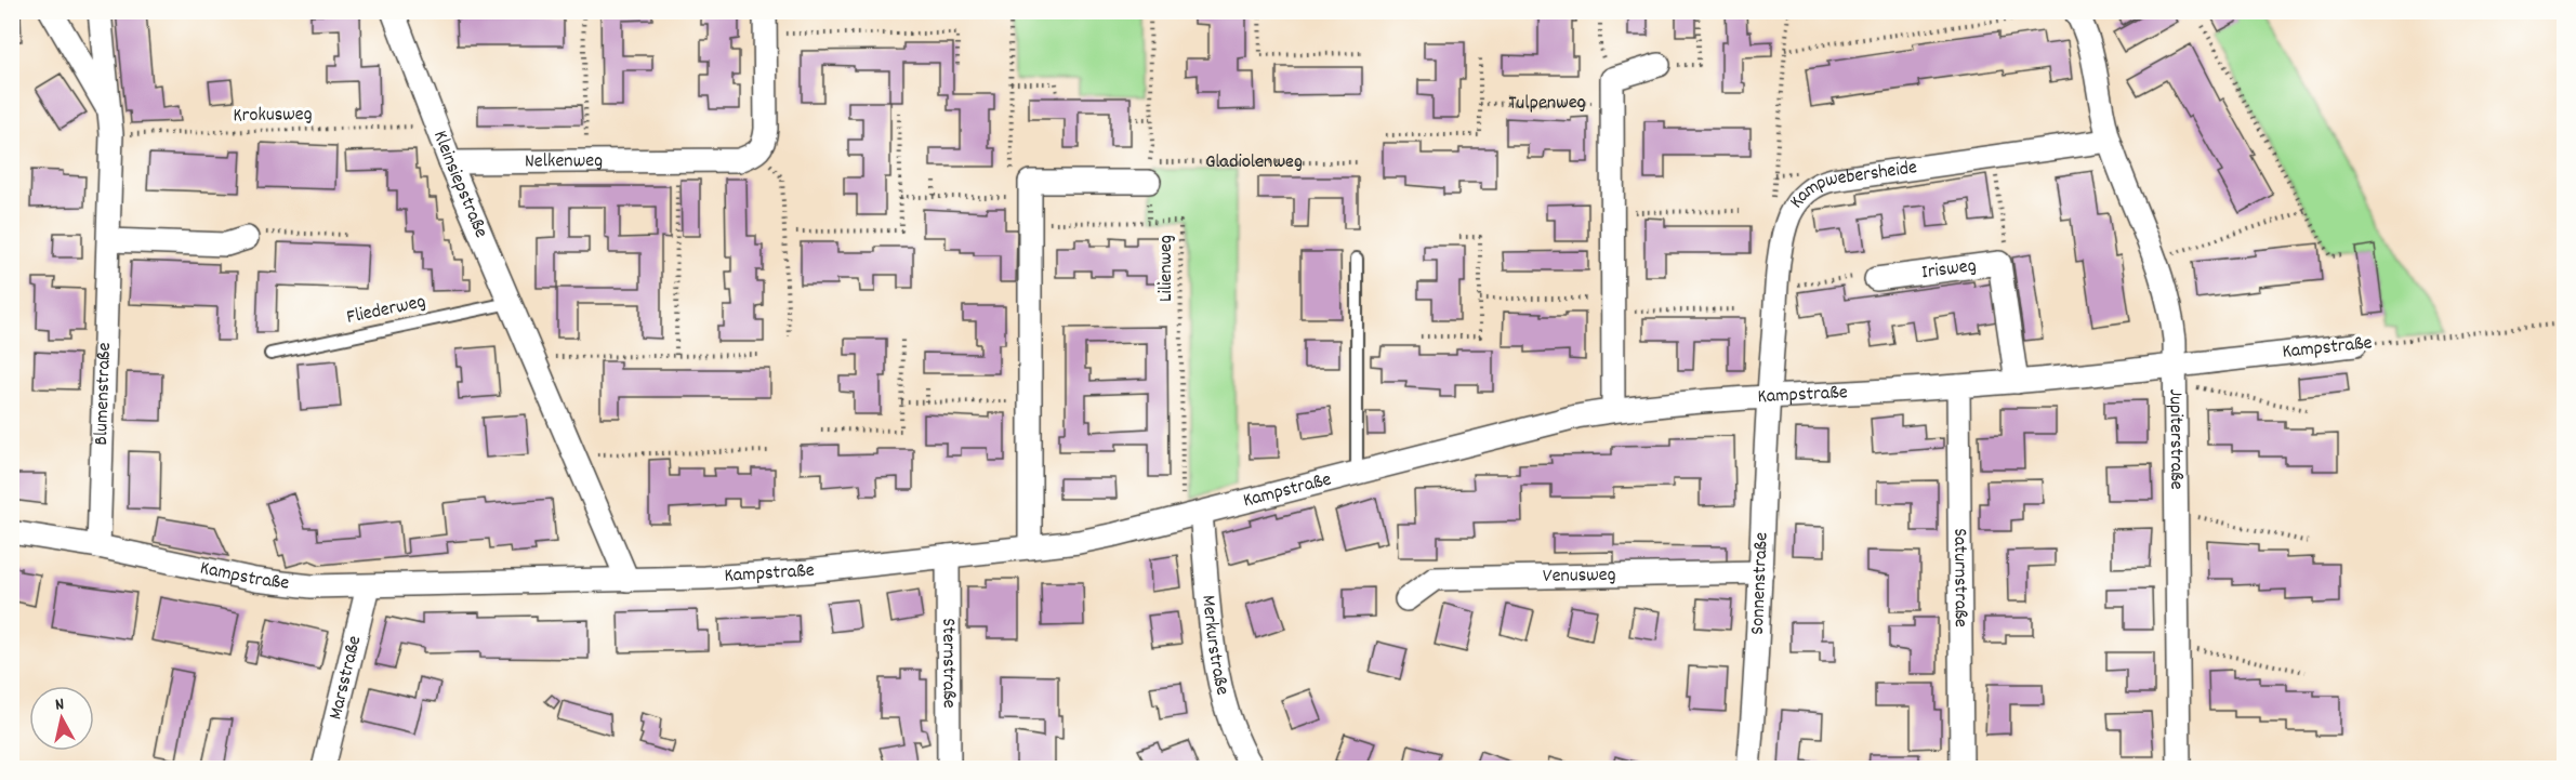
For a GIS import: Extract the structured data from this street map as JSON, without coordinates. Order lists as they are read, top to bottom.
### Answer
{
  "streets": {
    "street": [
      "Tulpenweg",
      "Nelkenweg",
      "Kleinsiepstraße",
      "Kampwebersheide",
      "Irisweg",
      "Kampstraße",
      "Blumenstraße",
      "Jupiterstraße",
      "Venusweg",
      "Saturnstraße",
      "Sonnenstraße",
      "Merkurstraße",
      "Sternstraße",
      "Marsstraße"
    ],
    "lane": ["Fliederweg"],
    "path": ["Krokusweg", "Gladiolenweg", "Lilienweg"]
  },
  "crossings": [
    ["Tulpenweg", "Kampstraße"],
    ["Krokusweg", "Kleinsiepstraße"],
    ["Krokusweg", "Blumenstraße"],
    ["Nelkenweg", "Kleinsiepstraße"],
    ["Gladiolenweg", "Lilienweg"],
    ["Kleinsiepstraße", "Fliederweg"],
    ["Kleinsiepstraße", "Kampstraße"],
    ["Kampwebersheide", "Kampstraße"],
    ["Kampwebersheide", "Sonnenstraße"],
    ["Lilienweg", "Kampstraße"],
    ["Lilienweg", "Merkurstraße"],
    ["Irisweg", "Kampstraße"],
    ["Kampstraße", "Blumenstraße"],
    ["Kampstraße", "Jupiterstraße"],
    ["Kampstraße", "Saturnstraße"],
    ["Kampstraße", "Sonnenstraße"],
    ["Kampstraße", "Merkurstraße"],
    ["Kampstraße", "Sternstraße"],
    ["Kampstraße", "Marsstraße"],
    ["Venusweg", "Sonnenstraße"]
  ],
  "north": "top"
}
